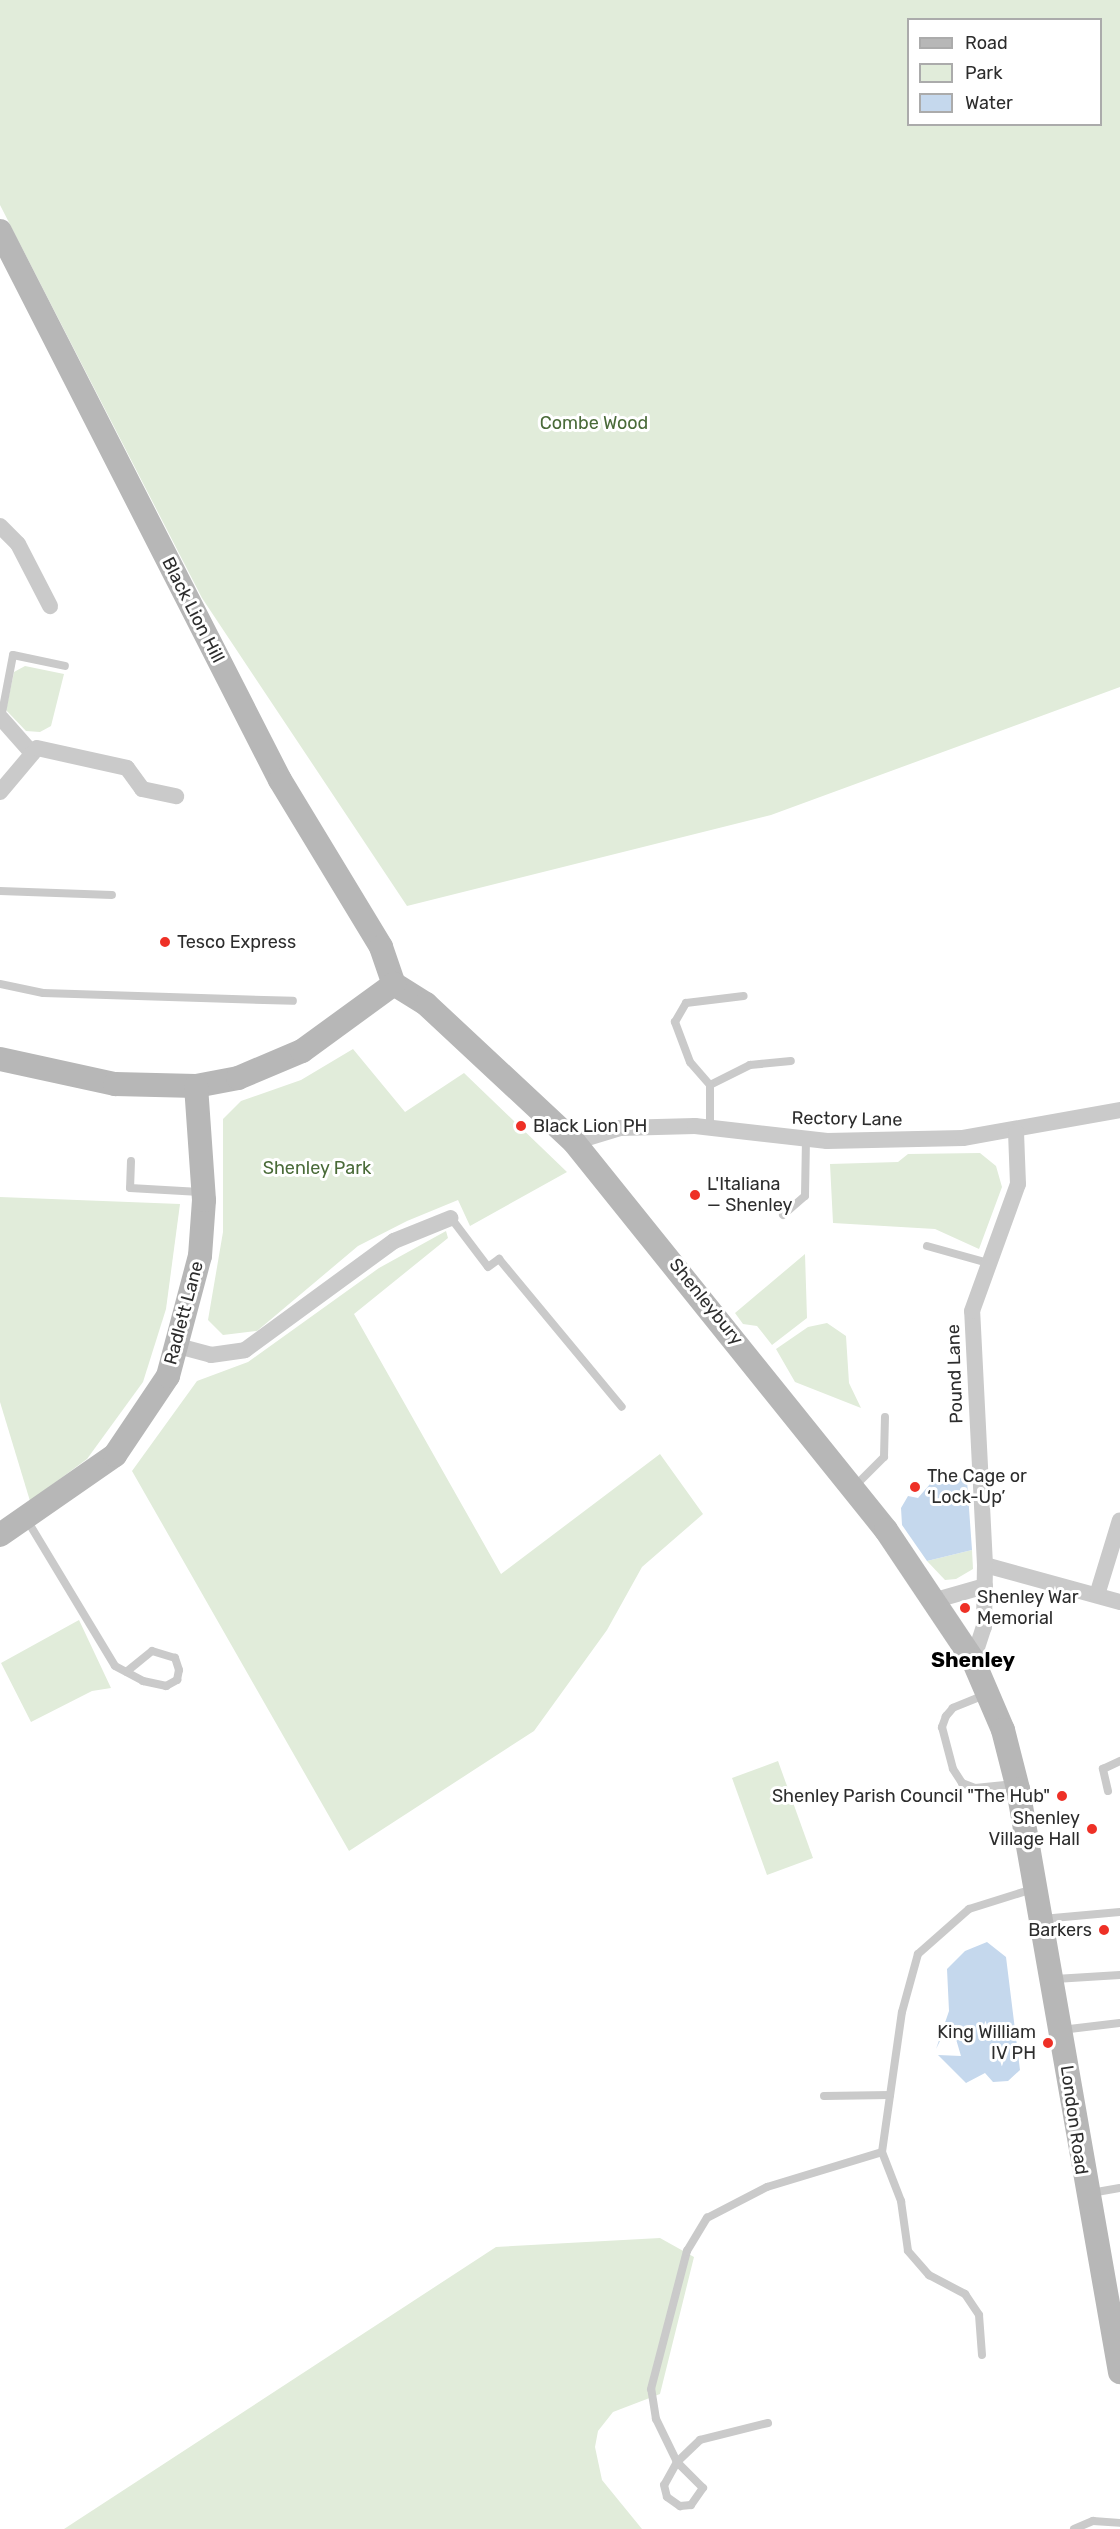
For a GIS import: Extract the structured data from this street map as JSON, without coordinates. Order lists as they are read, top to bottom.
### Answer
{
  "streets": {
    "main road": [
      "Black Lion Hill",
      "Shenleybury",
      "Radlett Lane",
      "London Road"
    ],
    "street": ["Rectory Lane", "Pound Lane"]
  },
  "crossings": [
    ["Black Lion Hill", "Shenleybury"],
    ["Rectory Lane", "Shenleybury"],
    ["Rectory Lane", "Pound Lane"],
    ["Shenleybury", "Pound Lane"],
    ["Shenleybury", "London Road"],
    ["Pound Lane", "London Road"]
  ],
  "districts": ["Shenley"],
  "parks": ["Combe Wood", "Shenley Park"],
  "places": [
    "Tesco Express",
    "Black Lion PH",
    "L'Italiana — Shenley",
    "The Cage or ‘Lock-Up’",
    "Shenley War Memorial",
    "Shenley Parish Council \"The Hub\"",
    "Shenley Village Hall",
    "Barkers",
    "King William IV PH"
  ],
  "legend": ["Road", "Park", "Water"]
}
